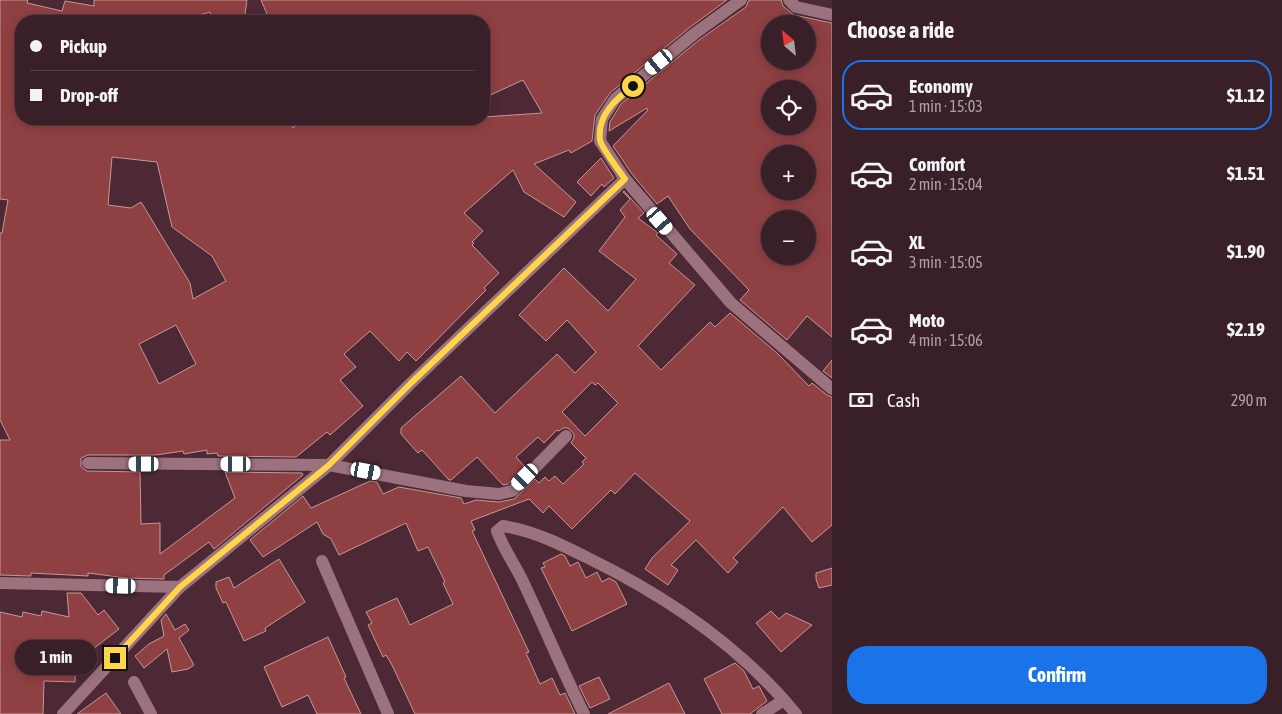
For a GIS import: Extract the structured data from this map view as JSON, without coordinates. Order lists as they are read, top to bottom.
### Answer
{
  "north": "top left",
  "page": {
    "heading": "Choose a ride",
    "map_buttons": ["+", "−"],
    "banner": ["Pickup", "Drop-off"],
    "list": [
      {
        "name": "Economy",
        "note": "1 min · 15:03",
        "value": "$1.12"
      },
      {
        "name": "Comfort",
        "note": "2 min · 15:04",
        "value": "$1.51"
      },
      {
        "name": "XL",
        "note": "3 min · 15:05",
        "value": "$1.90"
      },
      {
        "name": "Moto",
        "note": "4 min · 15:06",
        "value": "$2.19"
      }
    ],
    "pay": ["Cash", "290 m"],
    "buttons": "Confirm",
    "bubble": "1 min"
  }
}
